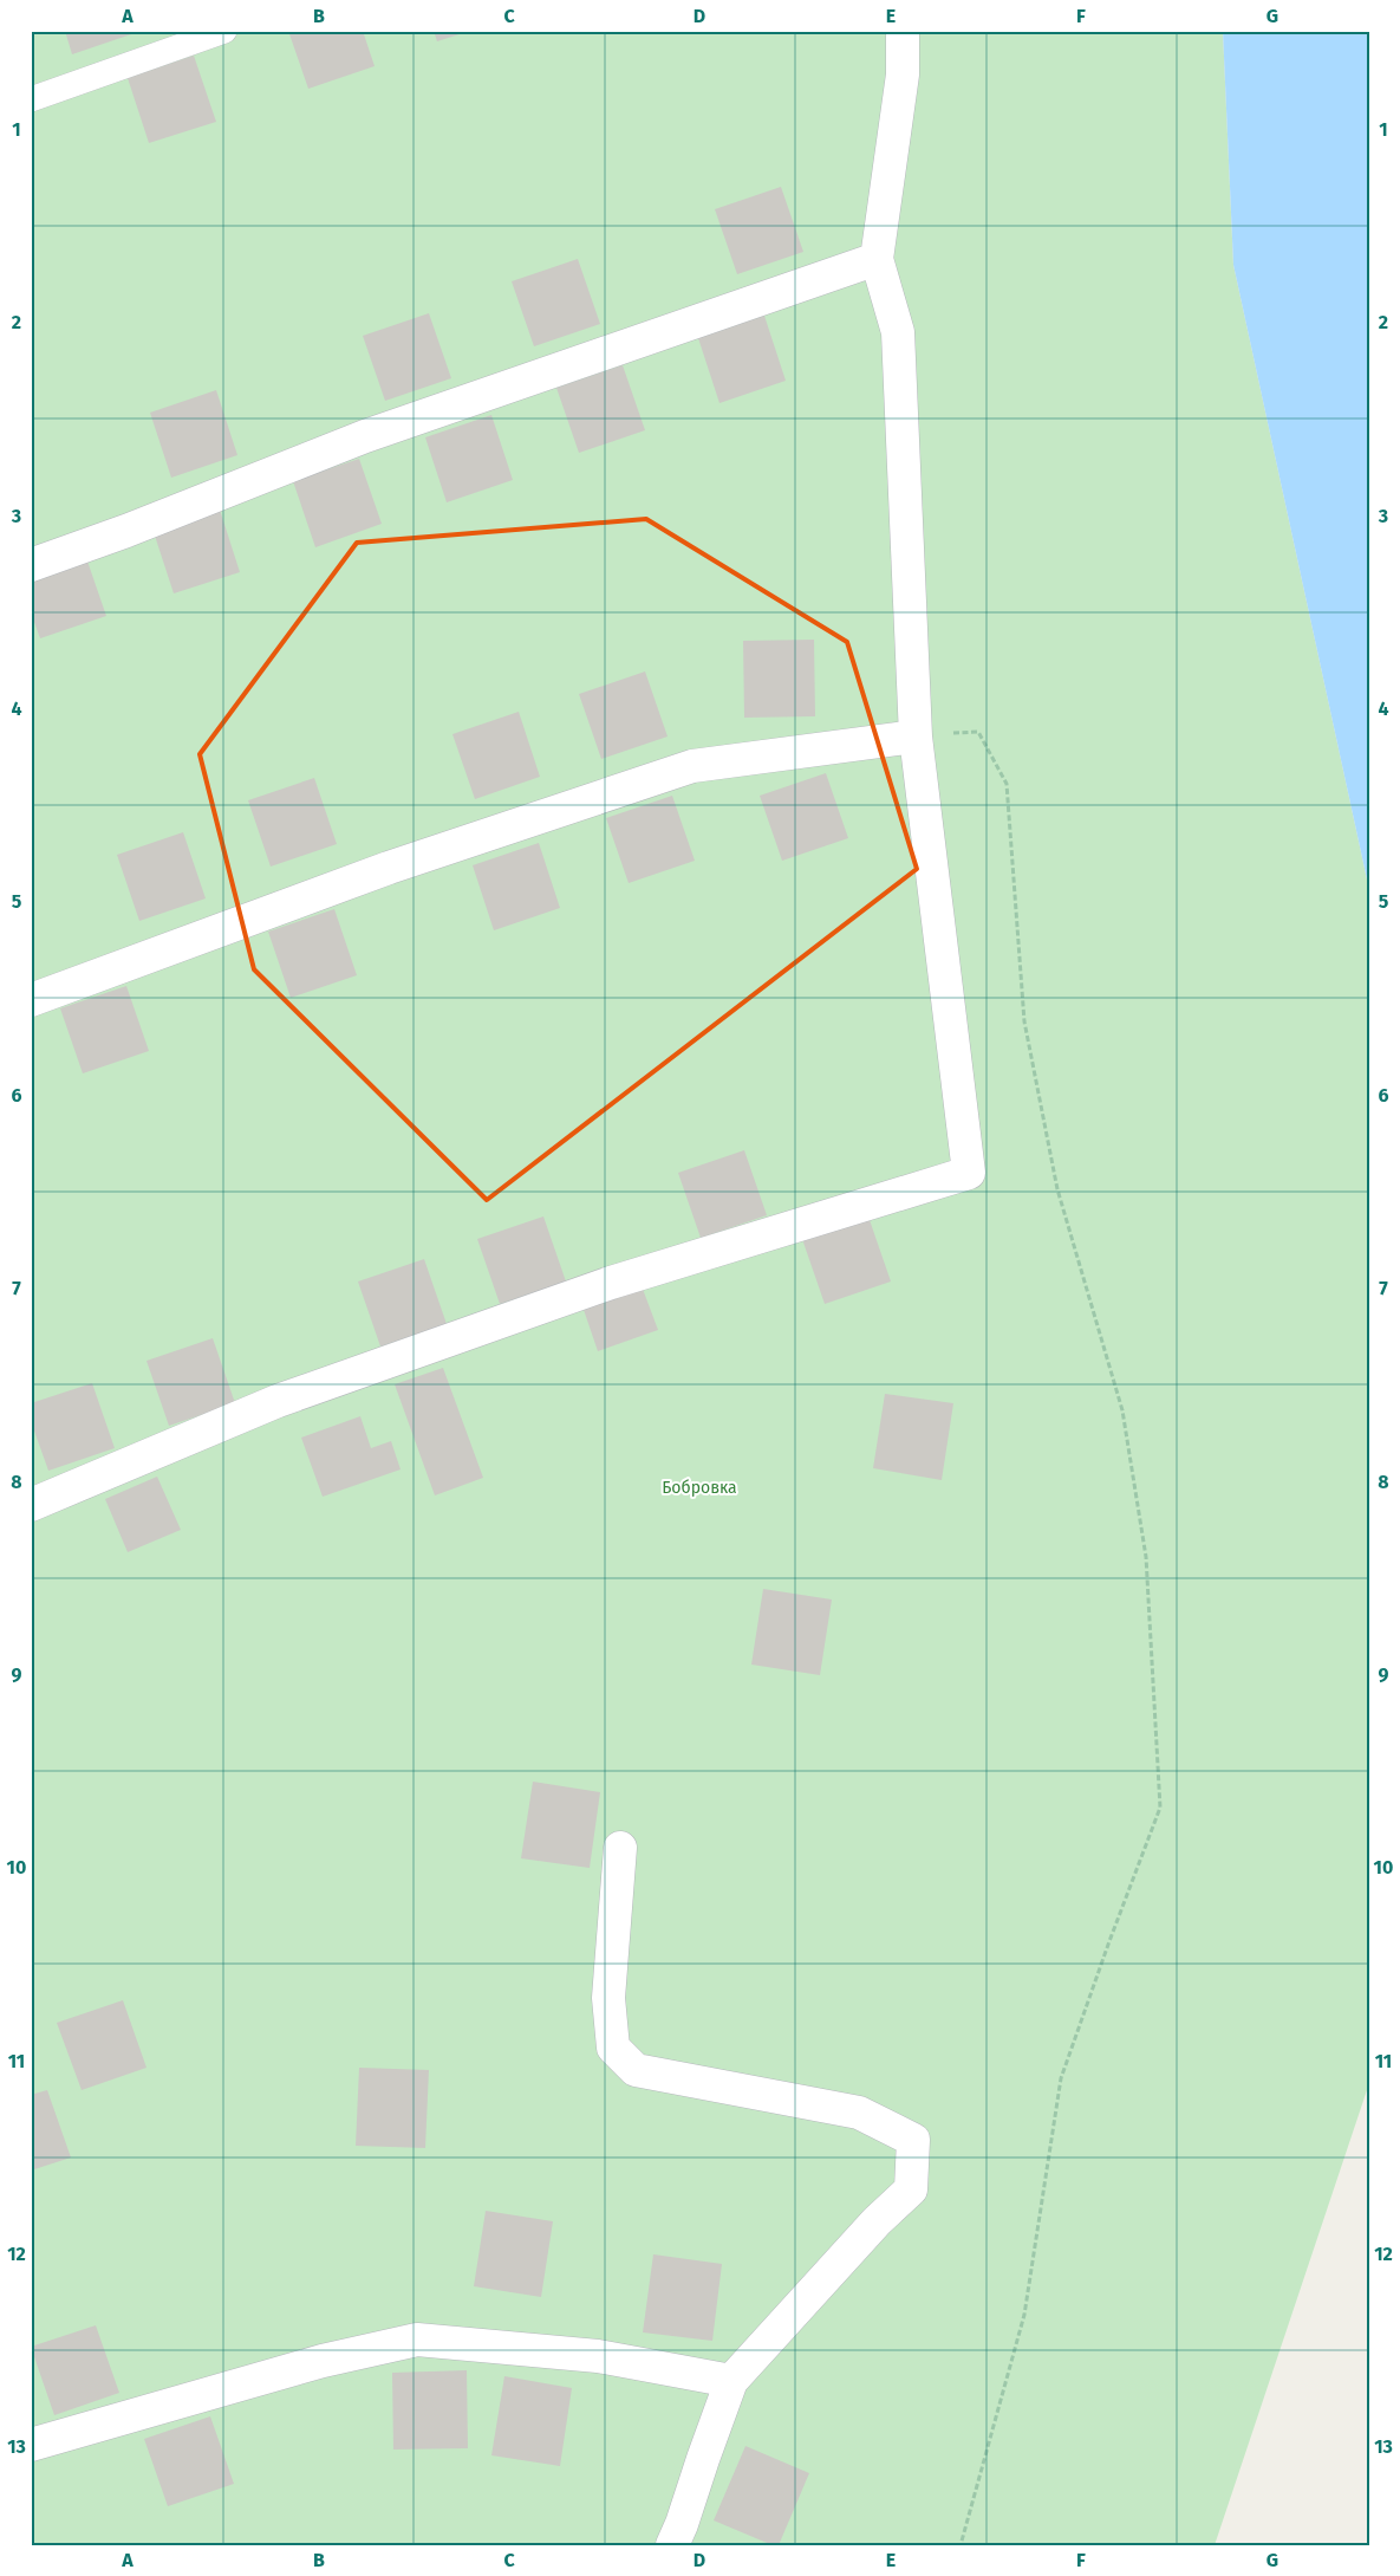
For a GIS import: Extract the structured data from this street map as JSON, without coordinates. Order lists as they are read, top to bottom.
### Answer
{
  "parks": ["Бобровка"],
  "grid": {
    "columns": [
      "A",
      "B",
      "C",
      "D",
      "E",
      "F",
      "G"
    ],
    "rows": [
      "1",
      "2",
      "3",
      "4",
      "5",
      "6",
      "7",
      "8",
      "9",
      "10",
      "11",
      "12",
      "13"
    ]
  }
}
